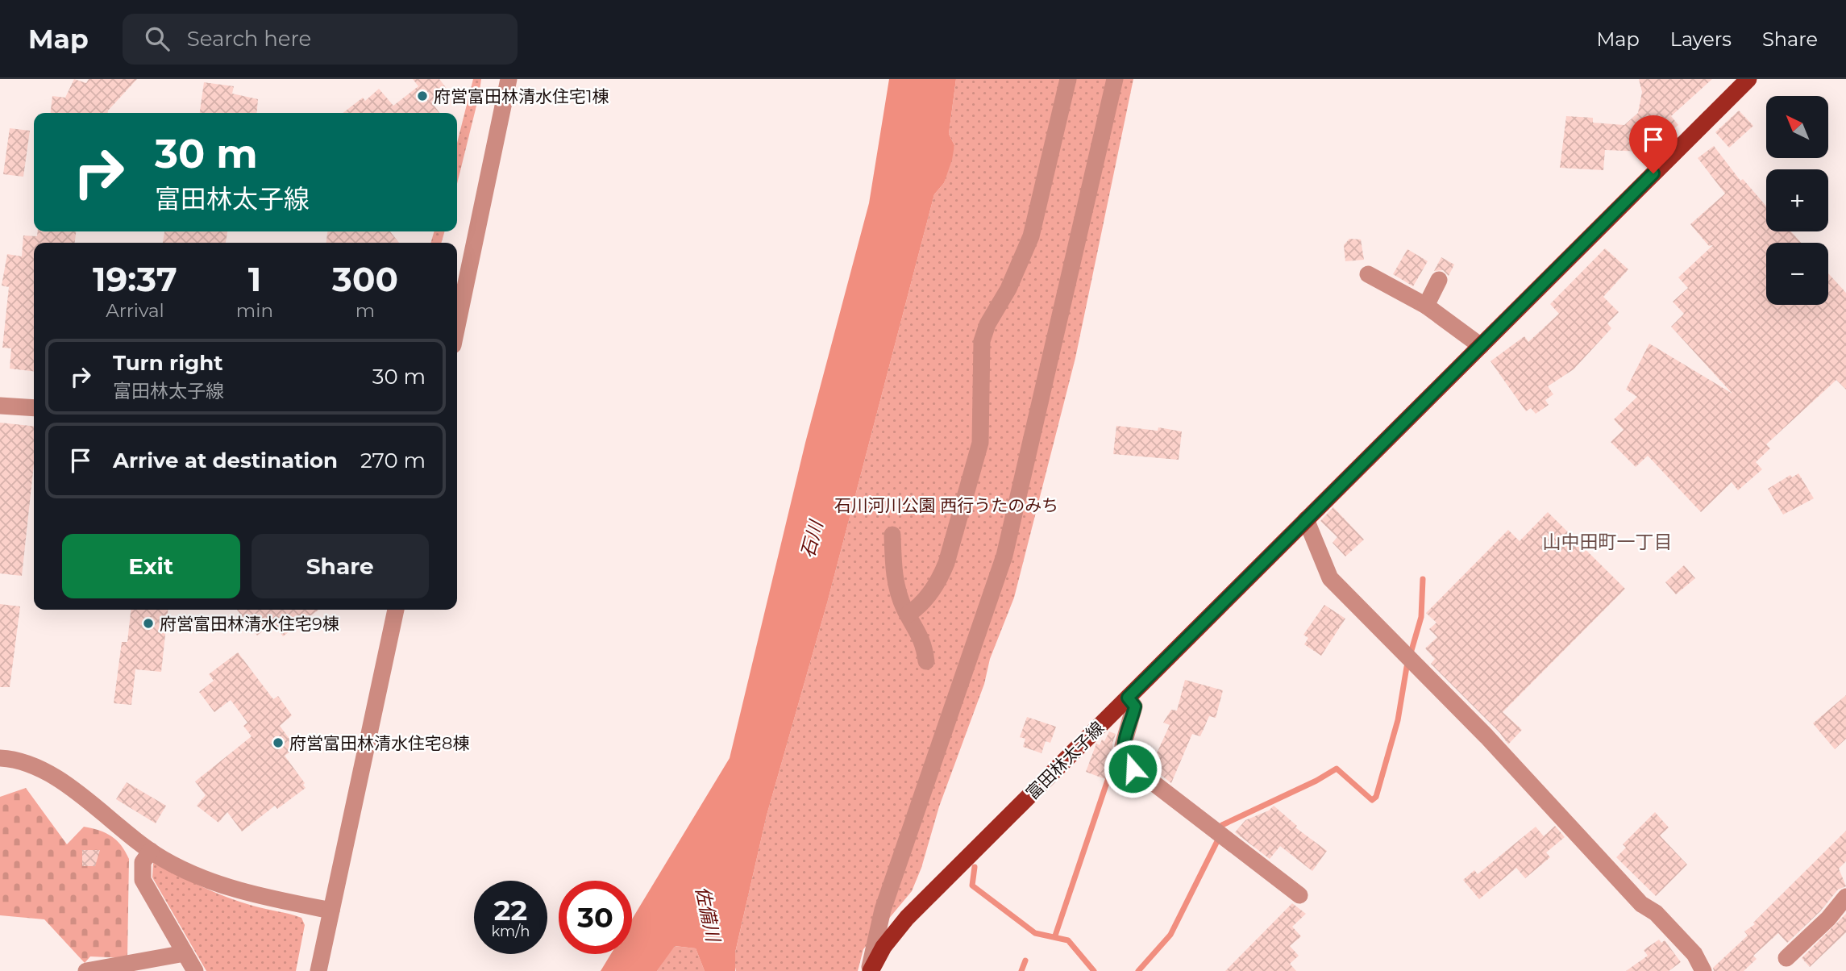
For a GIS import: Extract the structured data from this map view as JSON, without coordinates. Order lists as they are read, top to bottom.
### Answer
{
  "streets": {
    "main road": ["富田林太子線"]
  },
  "districts": ["山中田町一丁目"],
  "water": ["石川", "佐備川"],
  "parks": ["石川河川公園 西行うたのみち"],
  "places": ["府営富田林清水住宅1棟", "府営富田林清水住宅9棟", "府営富田林清水住宅8棟"],
  "north": "top left",
  "page": {
    "header": "Map",
    "search": "Search here",
    "nav": ["Map", "Layers", "Share"],
    "map_buttons": ["+", "−"],
    "turn": ["30 m", "富田林太子線"],
    "eta": [
      "19:37",
      "Arrival",
      "1",
      "min",
      "300",
      "m"
    ],
    "list": [
      {
        "name": "Turn right",
        "note": "富田林太子線",
        "value": "30 m"
      },
      {
        "name": "Arrive at destination",
        "value": "270 m"
      }
    ],
    "buttons": ["Exit", "Share"],
    "speed": "22 km/h",
    "limit": "30"
  }
}
